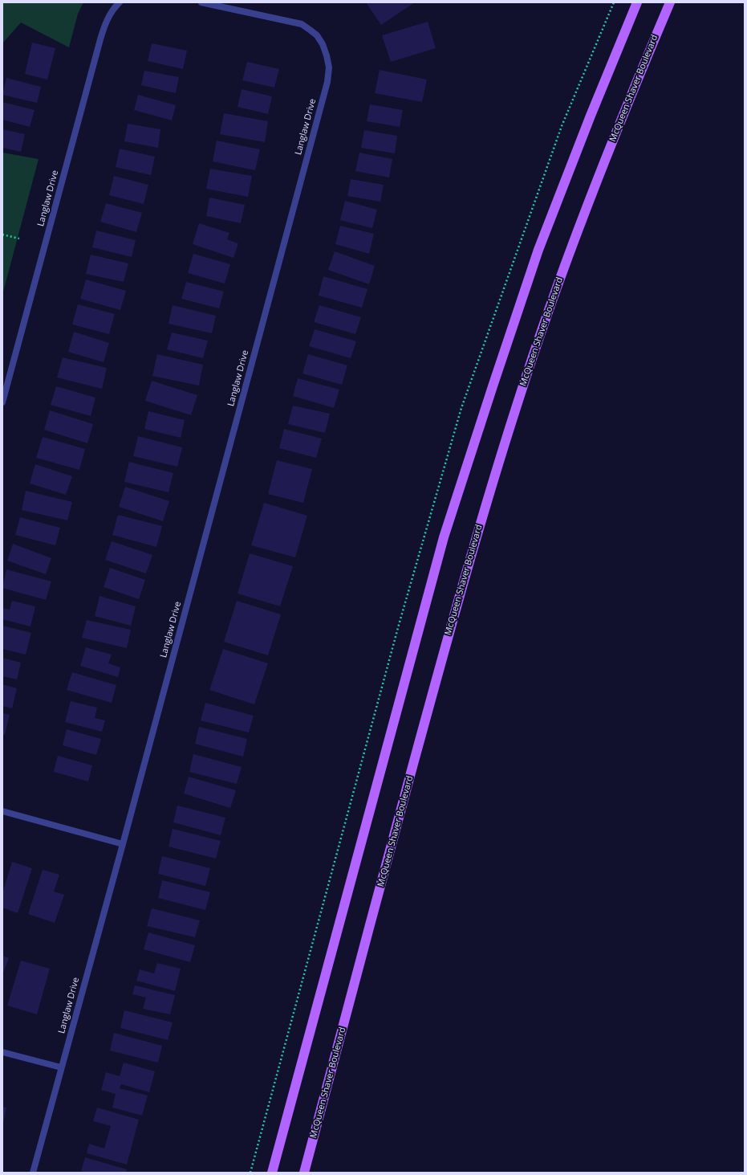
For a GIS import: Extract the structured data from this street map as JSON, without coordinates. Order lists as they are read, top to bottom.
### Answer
{
  "streets": {
    "main road": ["McQueen Shaver Boulevard"],
    "street": ["Langlaw Drive"]
  }
}
